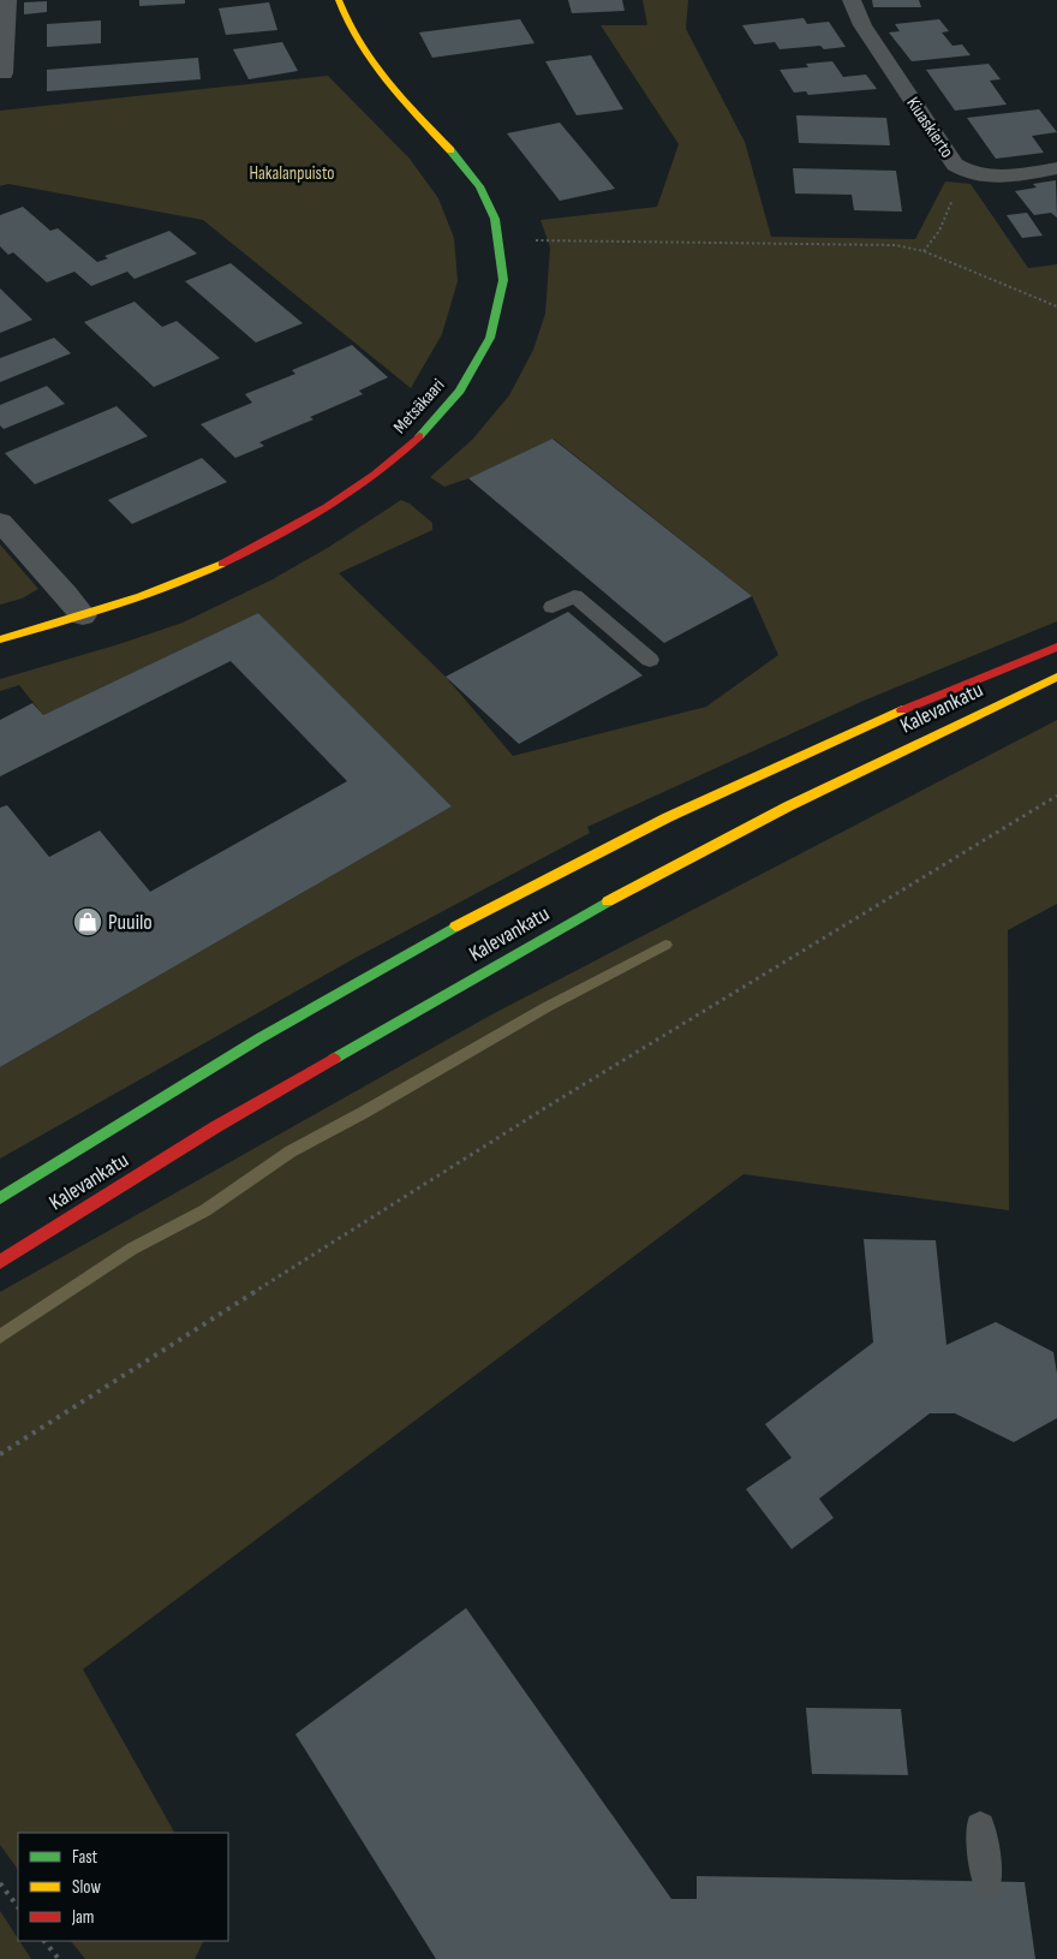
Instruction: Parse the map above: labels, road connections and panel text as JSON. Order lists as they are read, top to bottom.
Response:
{
  "streets": {
    "main road": ["Metsäkaari", "Kalevankatu"],
    "street": ["Kiuaskierto"]
  },
  "parks": ["Hakalanpuisto"],
  "places": {
    "shop": ["Puuilo"]
  },
  "legend": ["Fast", "Slow", "Jam"]
}
